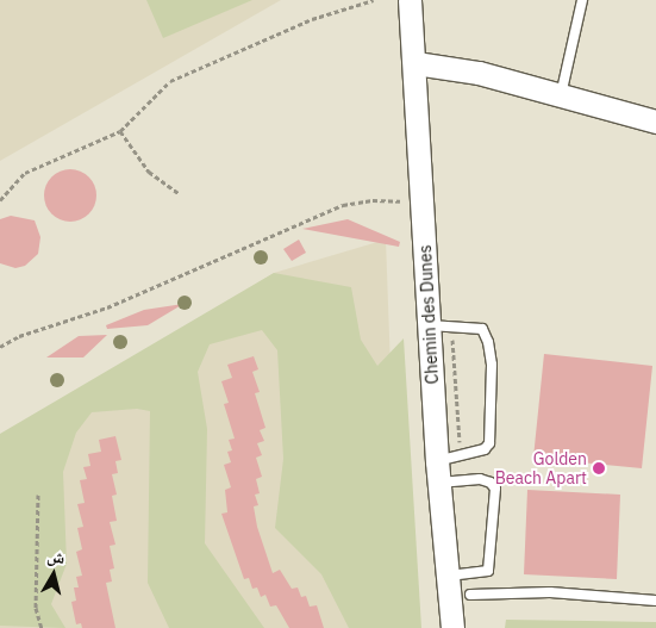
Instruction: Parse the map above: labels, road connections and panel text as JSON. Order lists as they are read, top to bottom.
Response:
{
  "streets": {
    "street": ["Chemin des Dunes"]
  },
  "places": ["Golden Beach Apart"],
  "north": "top"
}
